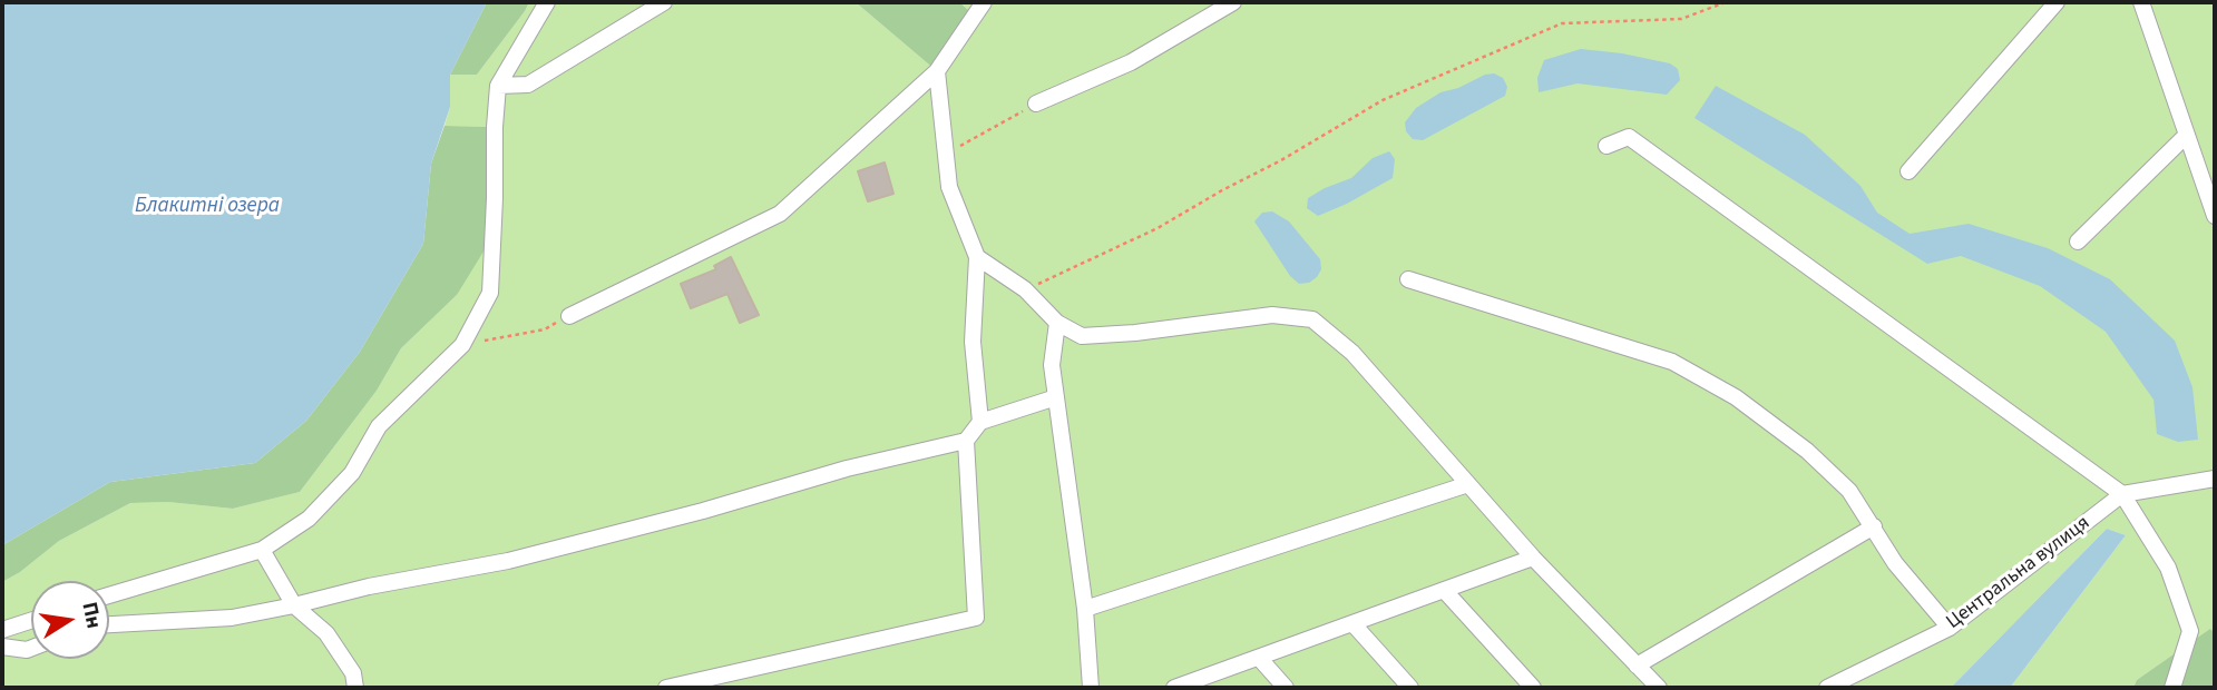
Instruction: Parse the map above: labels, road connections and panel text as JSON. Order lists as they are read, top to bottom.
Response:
{
  "streets": {
    "street": ["Центральна вулиця"]
  },
  "water": ["Блакитні озера"],
  "north": "right"
}
